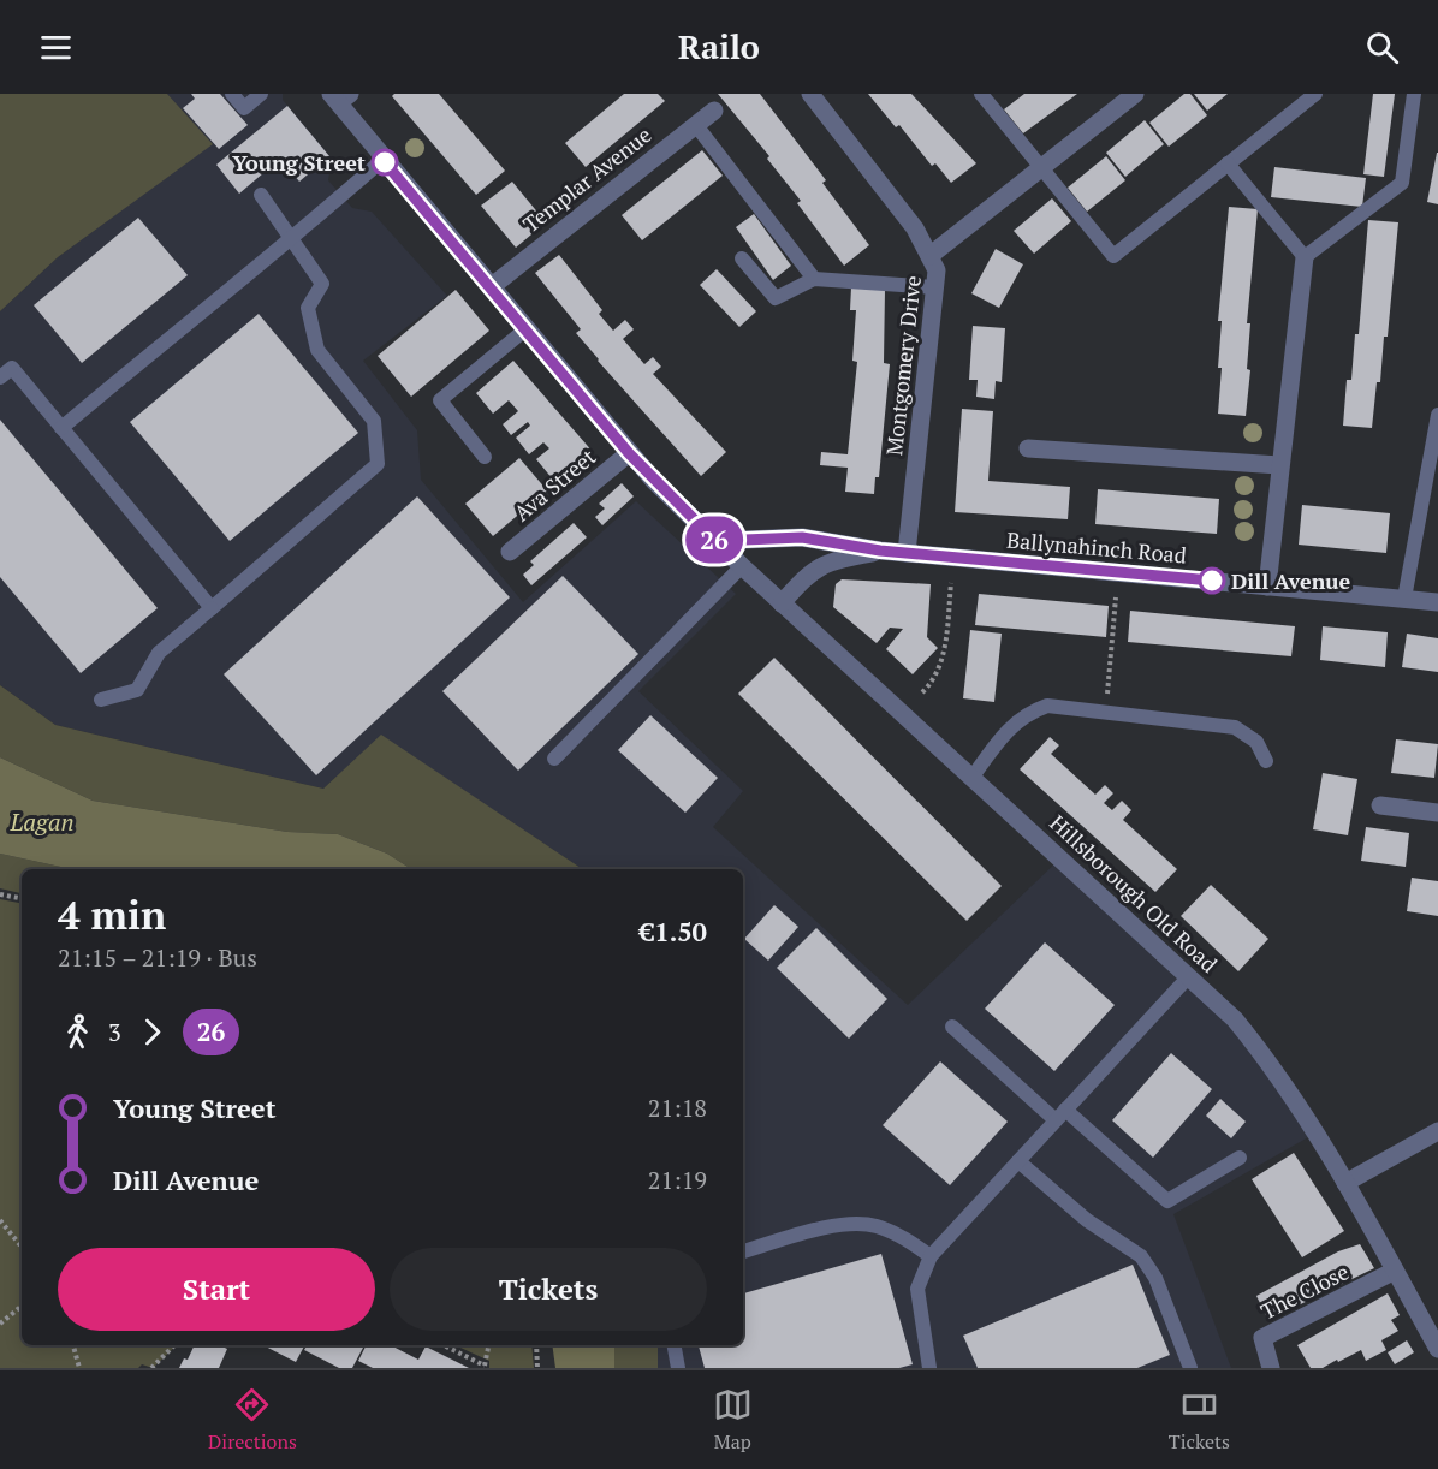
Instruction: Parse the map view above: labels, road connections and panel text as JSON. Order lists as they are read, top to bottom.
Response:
{
  "streets": {
    "street": [
      "Templar Avenue",
      "Montgomery Drive",
      "Ava Street",
      "Ballynahinch Road",
      "Hillsborough Old Road",
      "The Close"
    ]
  },
  "crossings": [
    ["Montgomery Drive", "Ballynahinch Road"],
    ["Ballynahinch Road", "Hillsborough Old Road"],
    ["Hillsborough Old Road", "The Close"]
  ],
  "water": ["Lagan"],
  "places": ["Young Street", "Dill Avenue"],
  "lines": ["bus line 26"],
  "page": {
    "header": "Railo",
    "on_map": "26",
    "heading": ["4 min", "21:15 – 21:19 · Bus", "€1.50"],
    "legs": ["3", "26"],
    "list": [
      {
        "name": "Young Street",
        "value": "21:18"
      },
      {
        "name": "Dill Avenue",
        "value": "21:19"
      }
    ],
    "buttons": ["Start", "Tickets"],
    "tabs": ["Directions", "Map", "Tickets"]
  }
}
